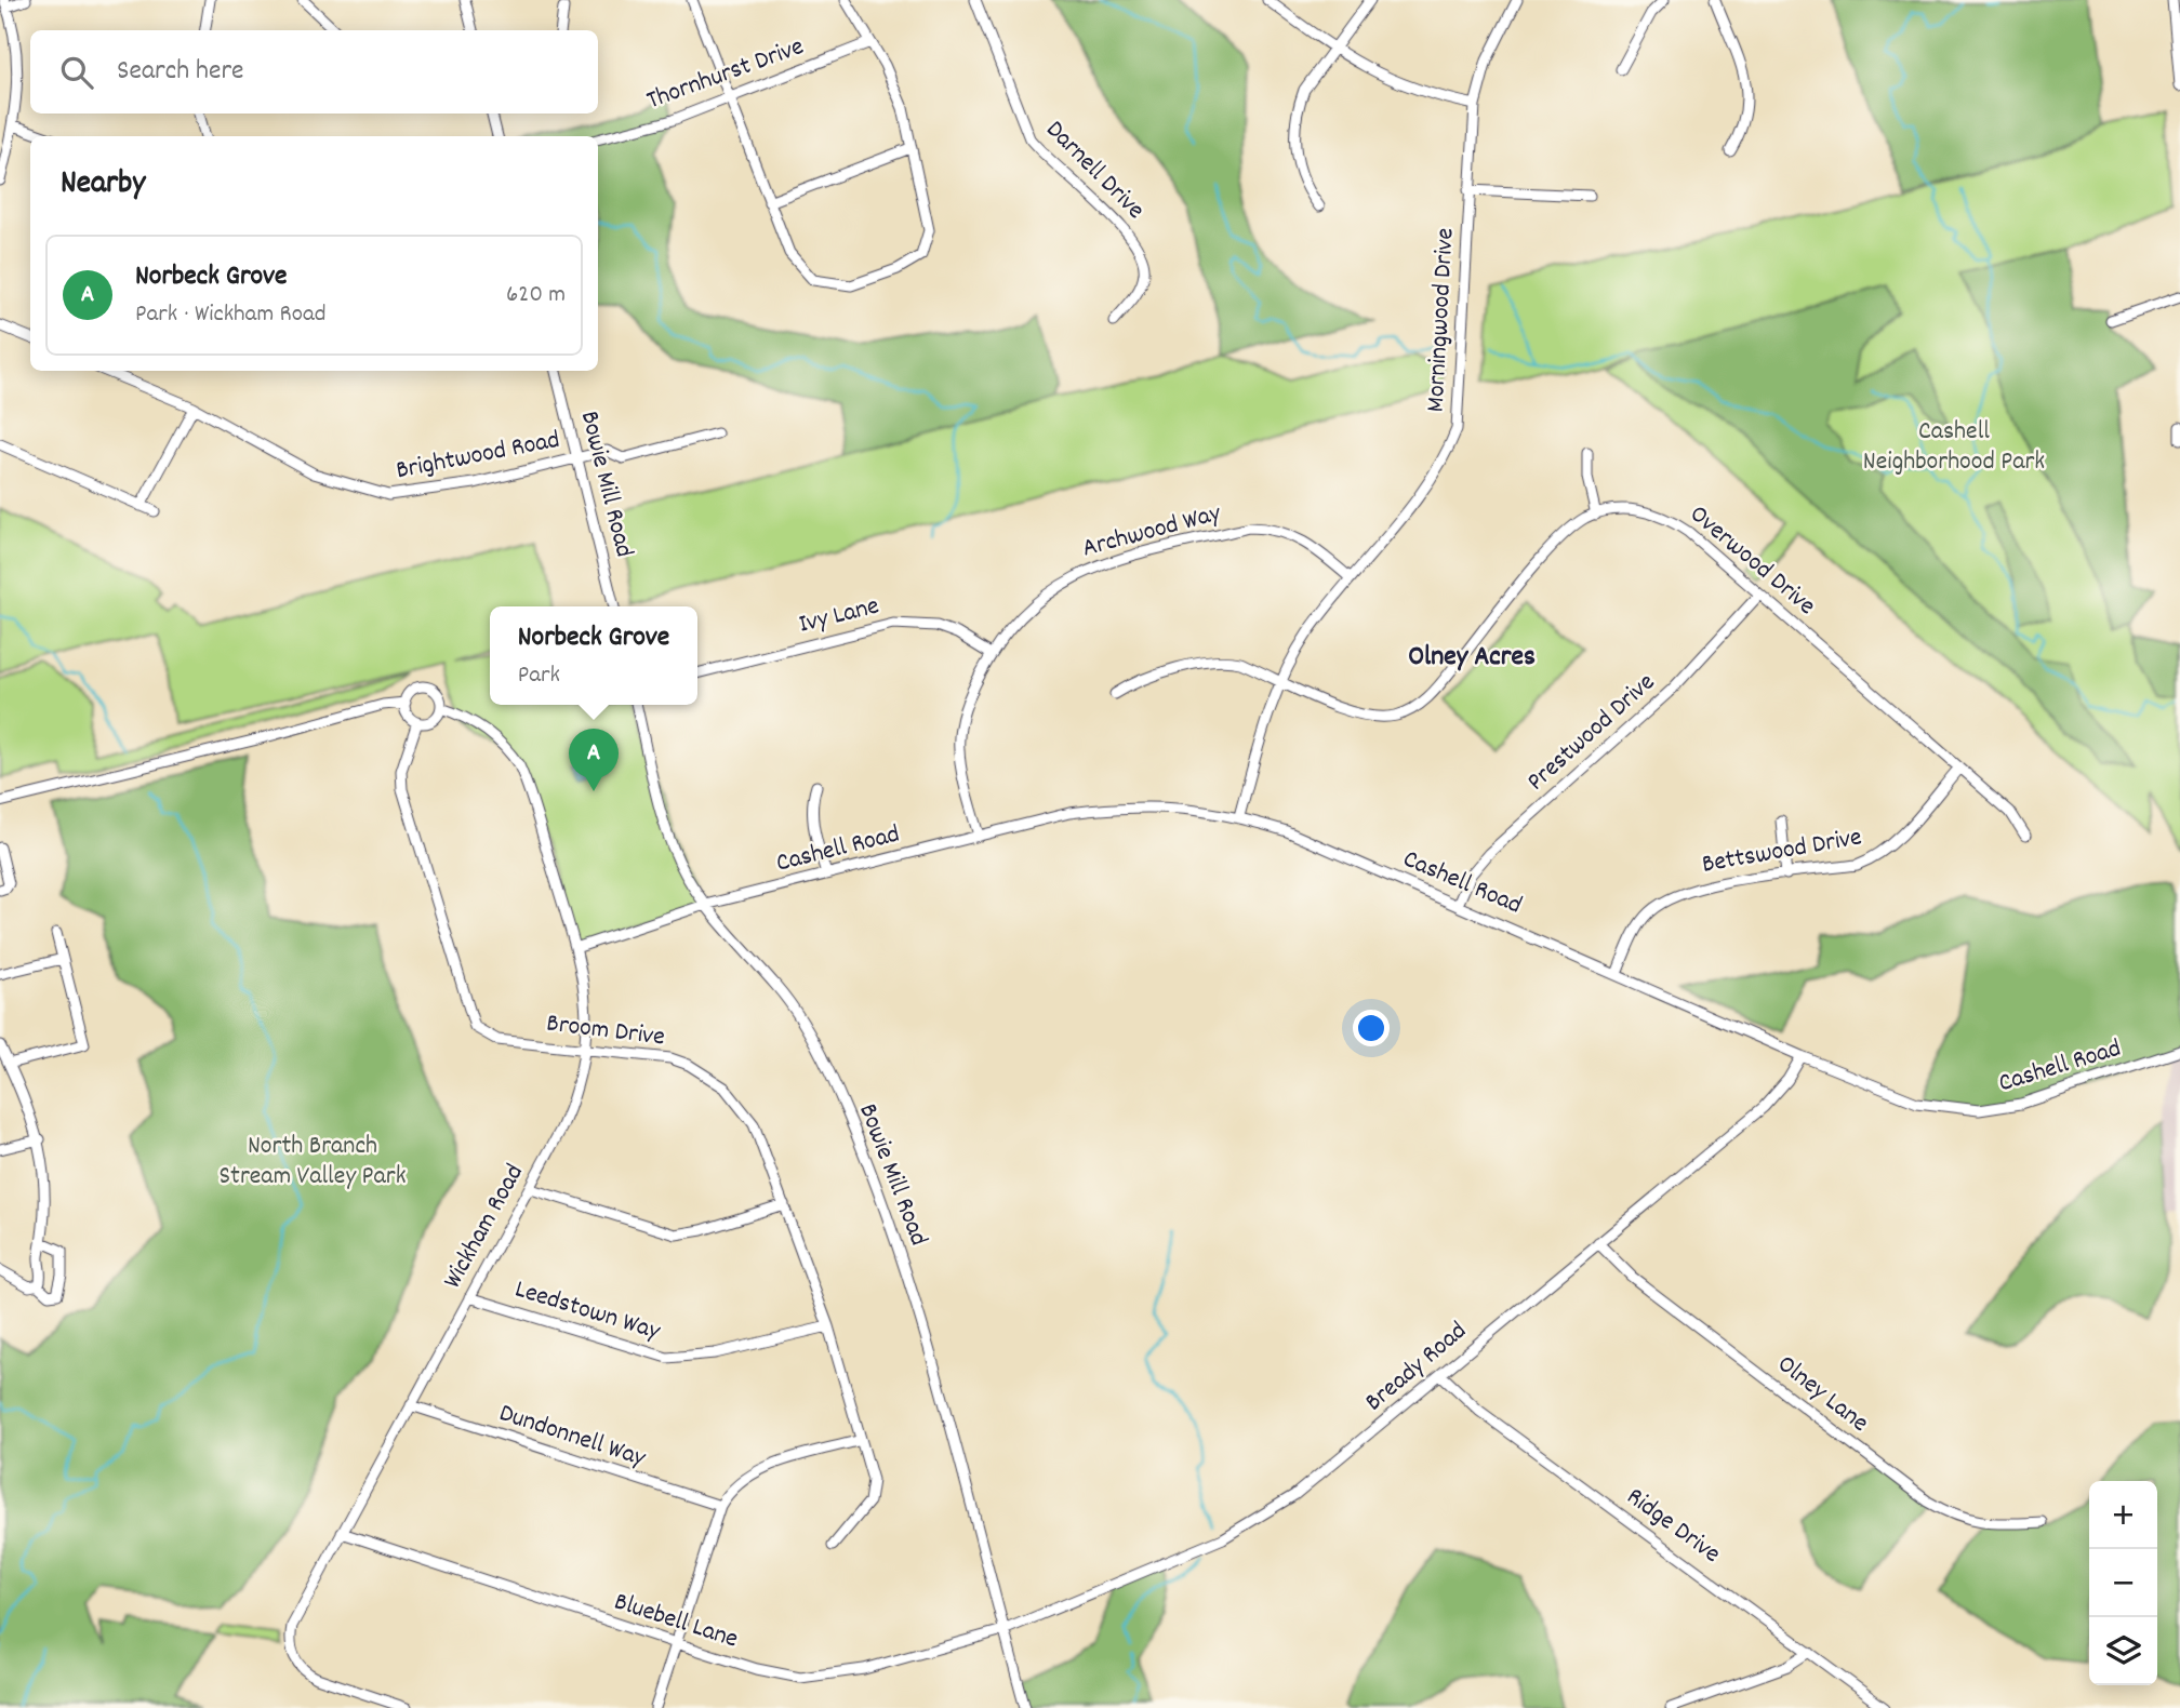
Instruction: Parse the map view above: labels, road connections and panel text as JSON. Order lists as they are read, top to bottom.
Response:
{
  "streets": {
    "street": [
      "Thornhurst Drive",
      "Darnell Drive",
      "Morningwood Drive",
      "Brightwood Road",
      "Bowie Mill Road",
      "Archwood Way",
      "Overwood Drive",
      "Ivy Lane",
      "Prestwood Drive",
      "Cashell Road",
      "Bettswood Drive",
      "Broom Drive",
      "Wickham Road",
      "Leedstown Way",
      "Bready Road",
      "Olney Lane",
      "Dundonnell Way",
      "Ridge Drive",
      "Bluebell Lane"
    ]
  },
  "crossings": [
    ["Morningwood Drive", "Archwood Way"],
    ["Morningwood Drive", "Overwood Drive"],
    ["Morningwood Drive", "Cashell Road"],
    ["Brightwood Road", "Bowie Mill Road"],
    ["Bowie Mill Road", "Cashell Road"],
    ["Bowie Mill Road", "Bready Road"],
    ["Bowie Mill Road", "Bluebell Lane"],
    ["Archwood Way", "Ivy Lane"],
    ["Archwood Way", "Cashell Road"],
    ["Overwood Drive", "Prestwood Drive"],
    ["Overwood Drive", "Bettswood Drive"],
    ["Prestwood Drive", "Cashell Road"],
    ["Cashell Road", "Bettswood Drive"],
    ["Cashell Road", "Wickham Road"],
    ["Cashell Road", "Bready Road"],
    ["Broom Drive", "Wickham Road"],
    ["Broom Drive", "Leedstown Way"],
    ["Wickham Road", "Leedstown Way"],
    ["Wickham Road", "Dundonnell Way"],
    ["Wickham Road", "Bluebell Lane"],
    ["Bready Road", "Olney Lane"],
    ["Bready Road", "Ridge Drive"],
    ["Bready Road", "Bluebell Lane"]
  ],
  "districts": ["Olney Acres"],
  "parks": ["Cashell Neighborhood Park", "North Branch Stream Valley Park"],
  "page": {
    "search": "Search here",
    "heading": "Nearby",
    "list": [
      {
        "mark": "A",
        "name": "Norbeck Grove",
        "note": "Park · Wickham Road",
        "value": "620 m"
      }
    ],
    "popup": ["Norbeck Grove", "Park"],
    "pins": "A",
    "map_buttons": ["+", "−"]
  }
}
